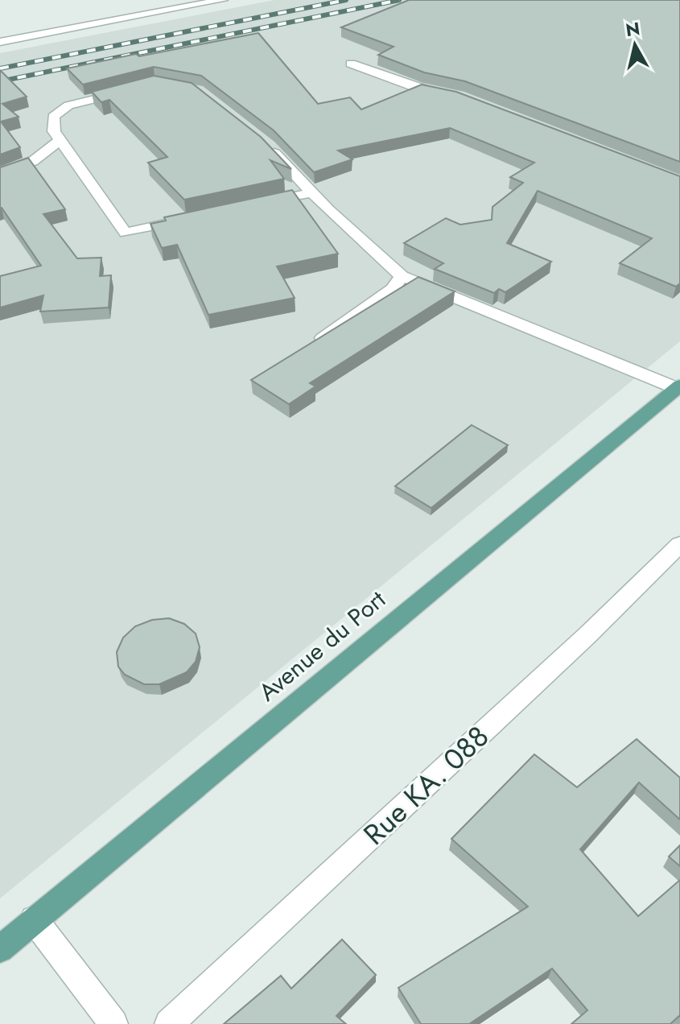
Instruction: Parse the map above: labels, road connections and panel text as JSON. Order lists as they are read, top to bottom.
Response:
{
  "streets": {
    "main road": ["Avenue du Port"],
    "street": ["Rue KA. 088"]
  },
  "north": "top"
}
